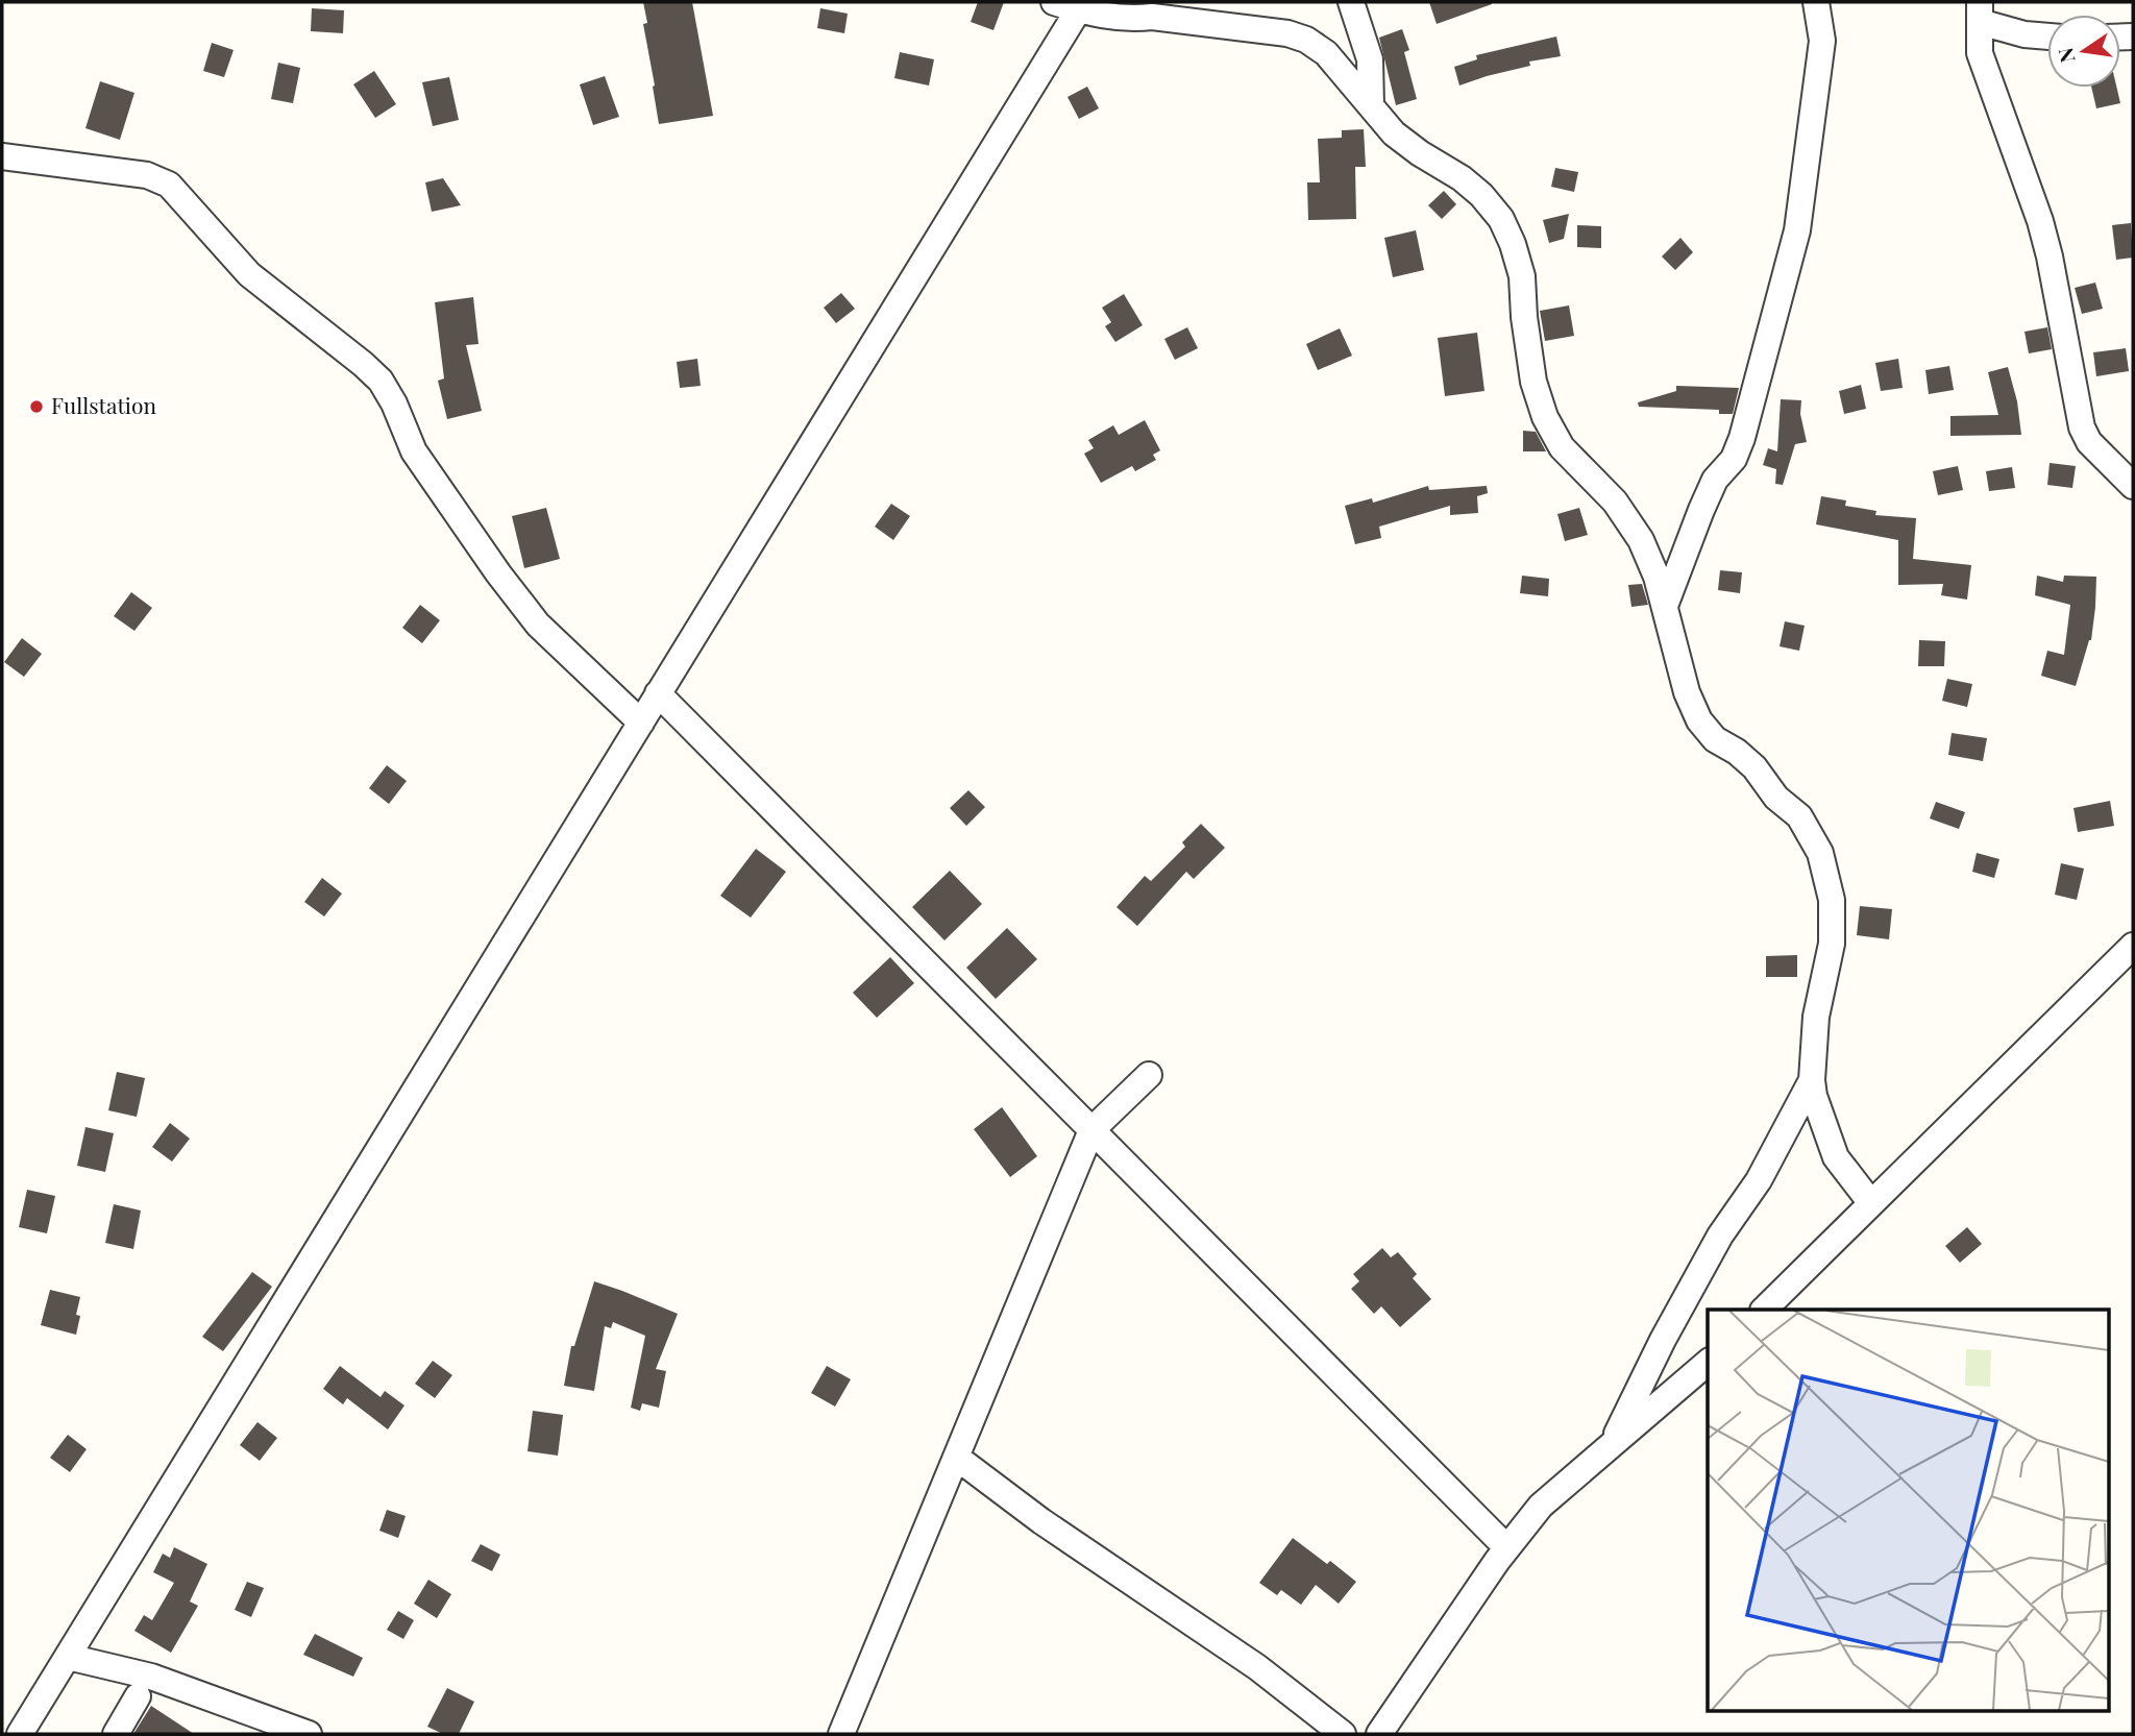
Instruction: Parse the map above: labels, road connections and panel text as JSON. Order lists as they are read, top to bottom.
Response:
{
  "places": ["Fullstation"],
  "north": "left"
}
